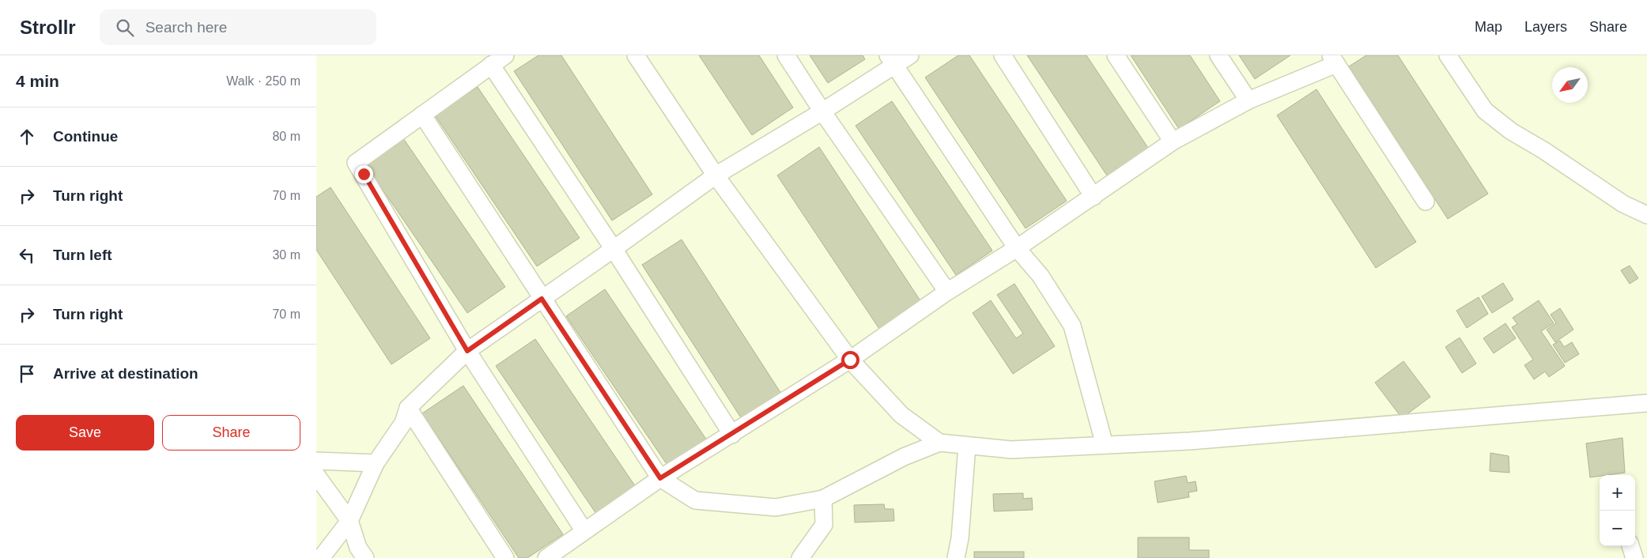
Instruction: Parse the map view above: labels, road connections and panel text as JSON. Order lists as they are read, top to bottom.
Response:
{
  "north": "bottom left",
  "page": {
    "header": "Strollr",
    "search": "Search here",
    "nav": ["Map", "Layers", "Share"],
    "heading": ["4 min", "Walk · 250 m"],
    "list": [
      ["Continue", "80 m"],
      ["Turn right", "70 m"],
      ["Turn left", "30 m"],
      ["Turn right", "70 m"],
      "Arrive at destination"
    ],
    "buttons": ["Save", "Share"],
    "map_buttons": ["+", "−"]
  }
}
